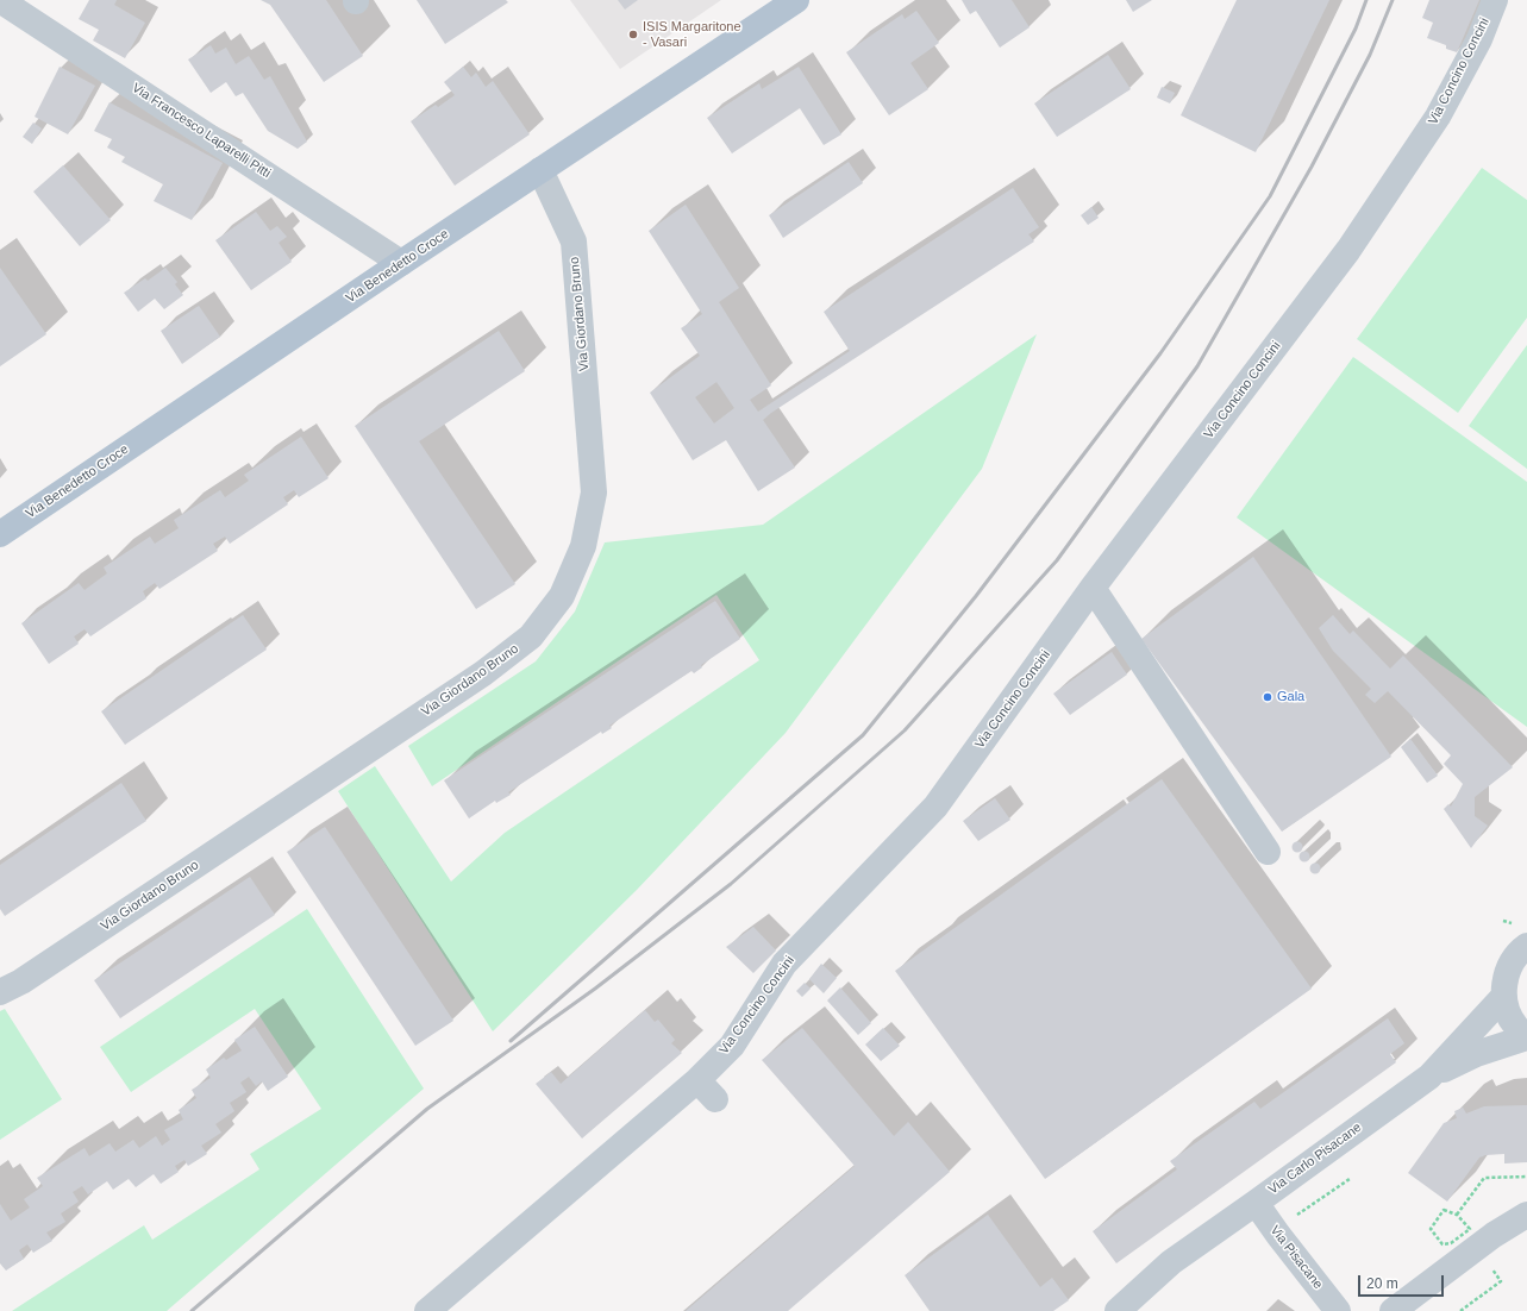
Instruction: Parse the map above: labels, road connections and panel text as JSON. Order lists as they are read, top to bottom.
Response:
{
  "streets": {
    "main road": ["Via Benedetto Croce"],
    "street": [
      "Via Concino Concini",
      "Via Francesco Laparelli Pitti",
      "Via Giordano Bruno",
      "Via Carlo Pisacane",
      "Via Pisacane"
    ]
  },
  "crossings": [
    ["Via Francesco Laparelli Pitti", "Via Benedetto Croce"],
    ["Via Benedetto Croce", "Via Giordano Bruno"],
    ["Via Carlo Pisacane", "Via Pisacane"]
  ],
  "places": ["ISIS Margaritone - Vasari", "Gala"],
  "scale_bar": "20 m"
}
